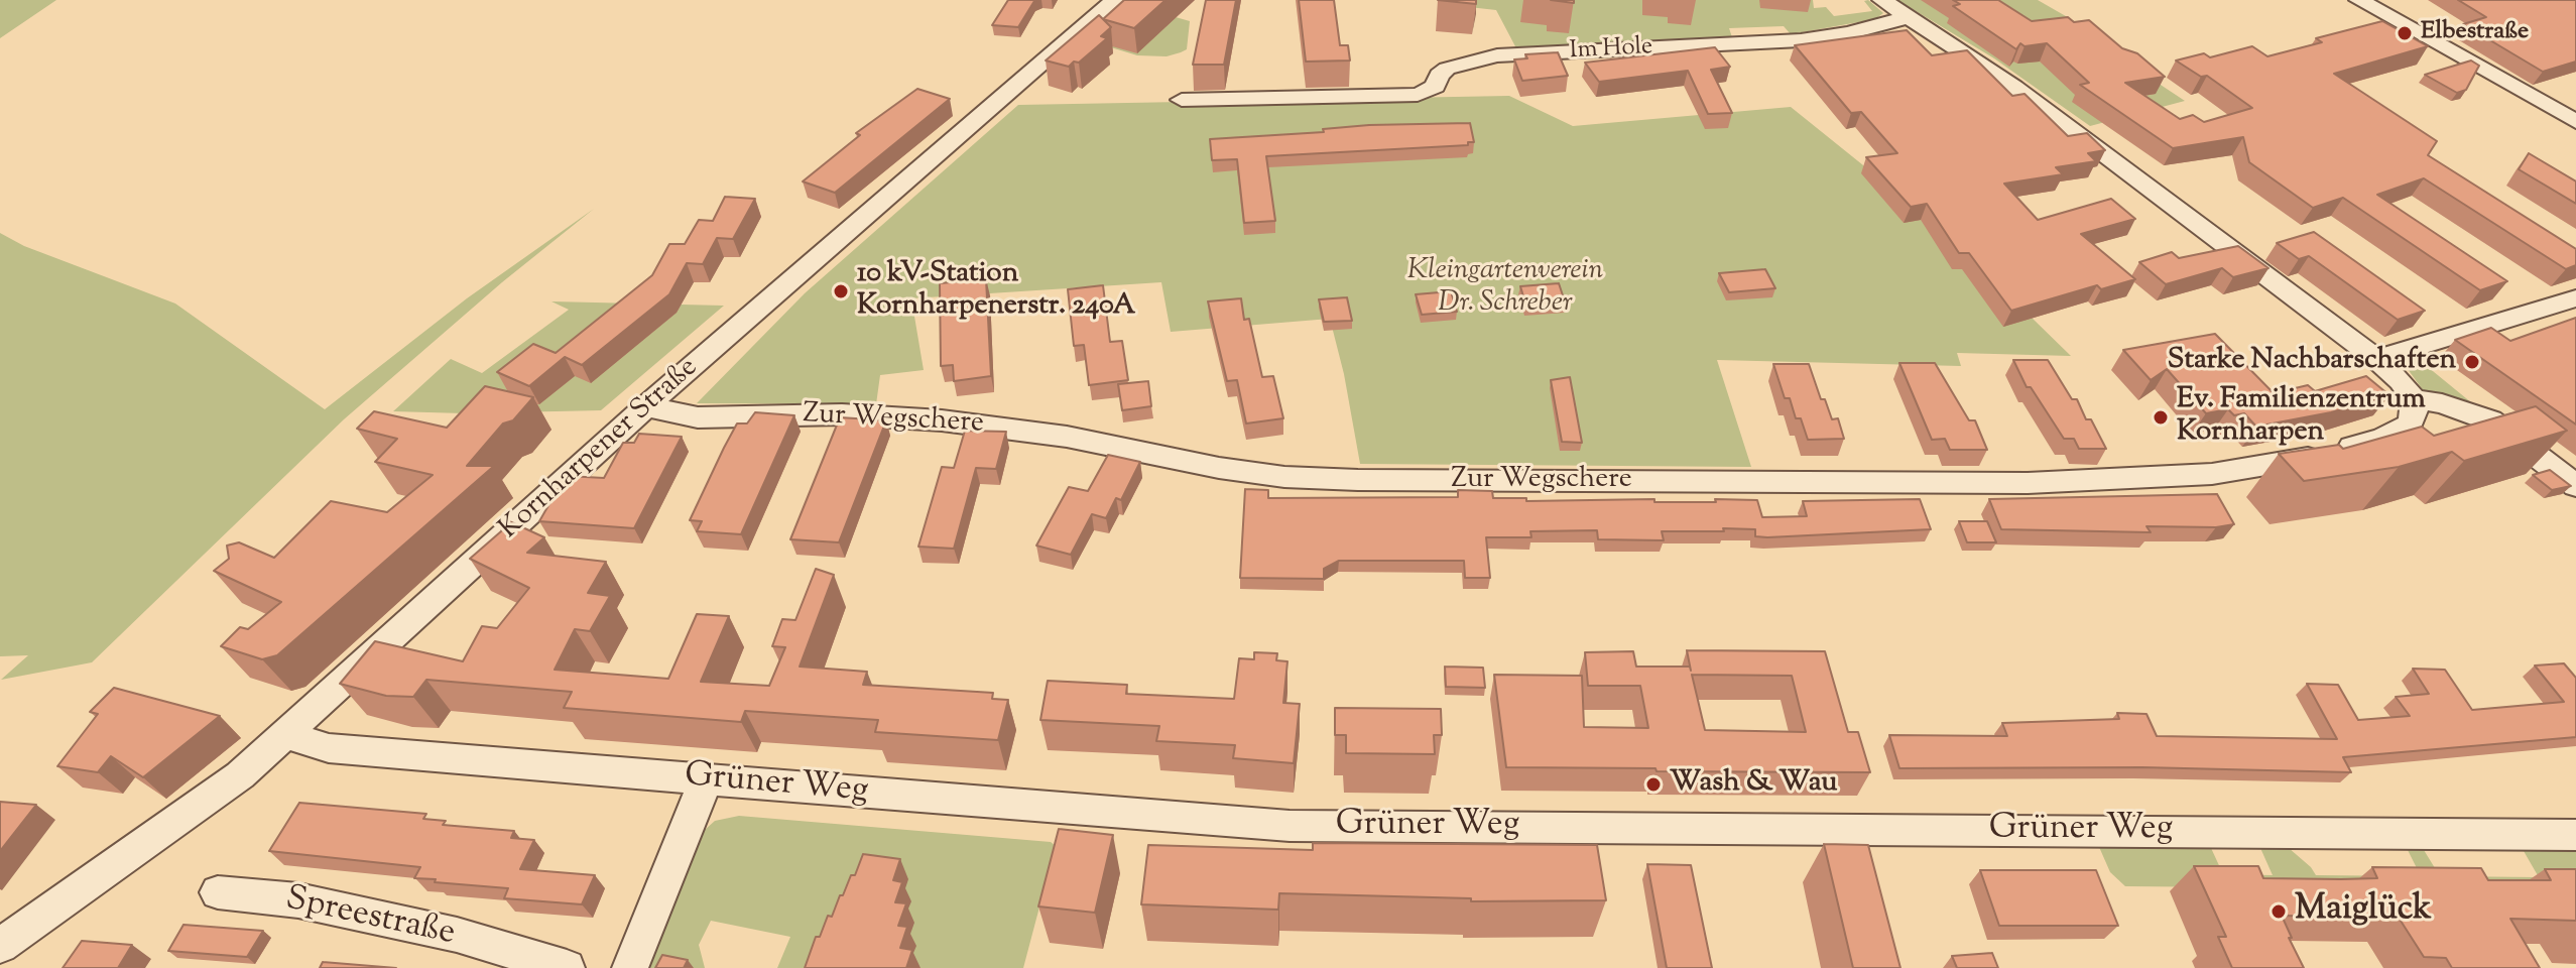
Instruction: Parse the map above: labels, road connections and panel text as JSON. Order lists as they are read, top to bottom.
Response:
{
  "streets": {
    "street": [
      "Im Hole",
      "Zur Wegschere",
      "Kornharpener Straße",
      "Grüner Weg",
      "Spreestraße"
    ]
  },
  "crossings": [
    ["Zur Wegschere", "Kornharpener Straße"],
    ["Kornharpener Straße", "Grüner Weg"]
  ],
  "parks": ["Kleingartenverein Dr. Schreber"],
  "places": [
    "Elbestraße",
    "10 kV-Station Kornharpenerstr. 240A",
    "Starke Nachbarschaften",
    "Ev. Familienzentrum Kornharpen",
    "Wash & Wau",
    "Maiglück"
  ]
}
